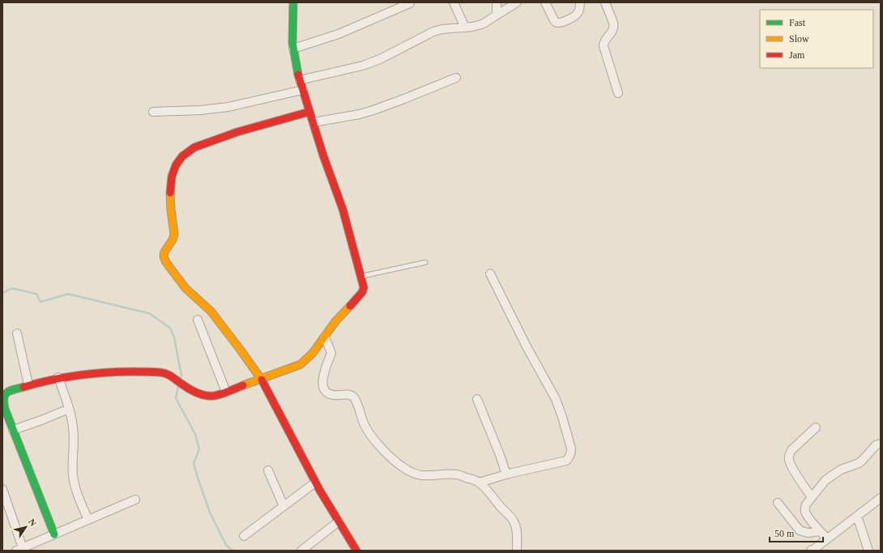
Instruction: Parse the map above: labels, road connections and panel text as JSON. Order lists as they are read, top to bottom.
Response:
{
  "legend": ["Fast", "Slow", "Jam"],
  "scale_bar": "50 m",
  "north": "top right"
}
